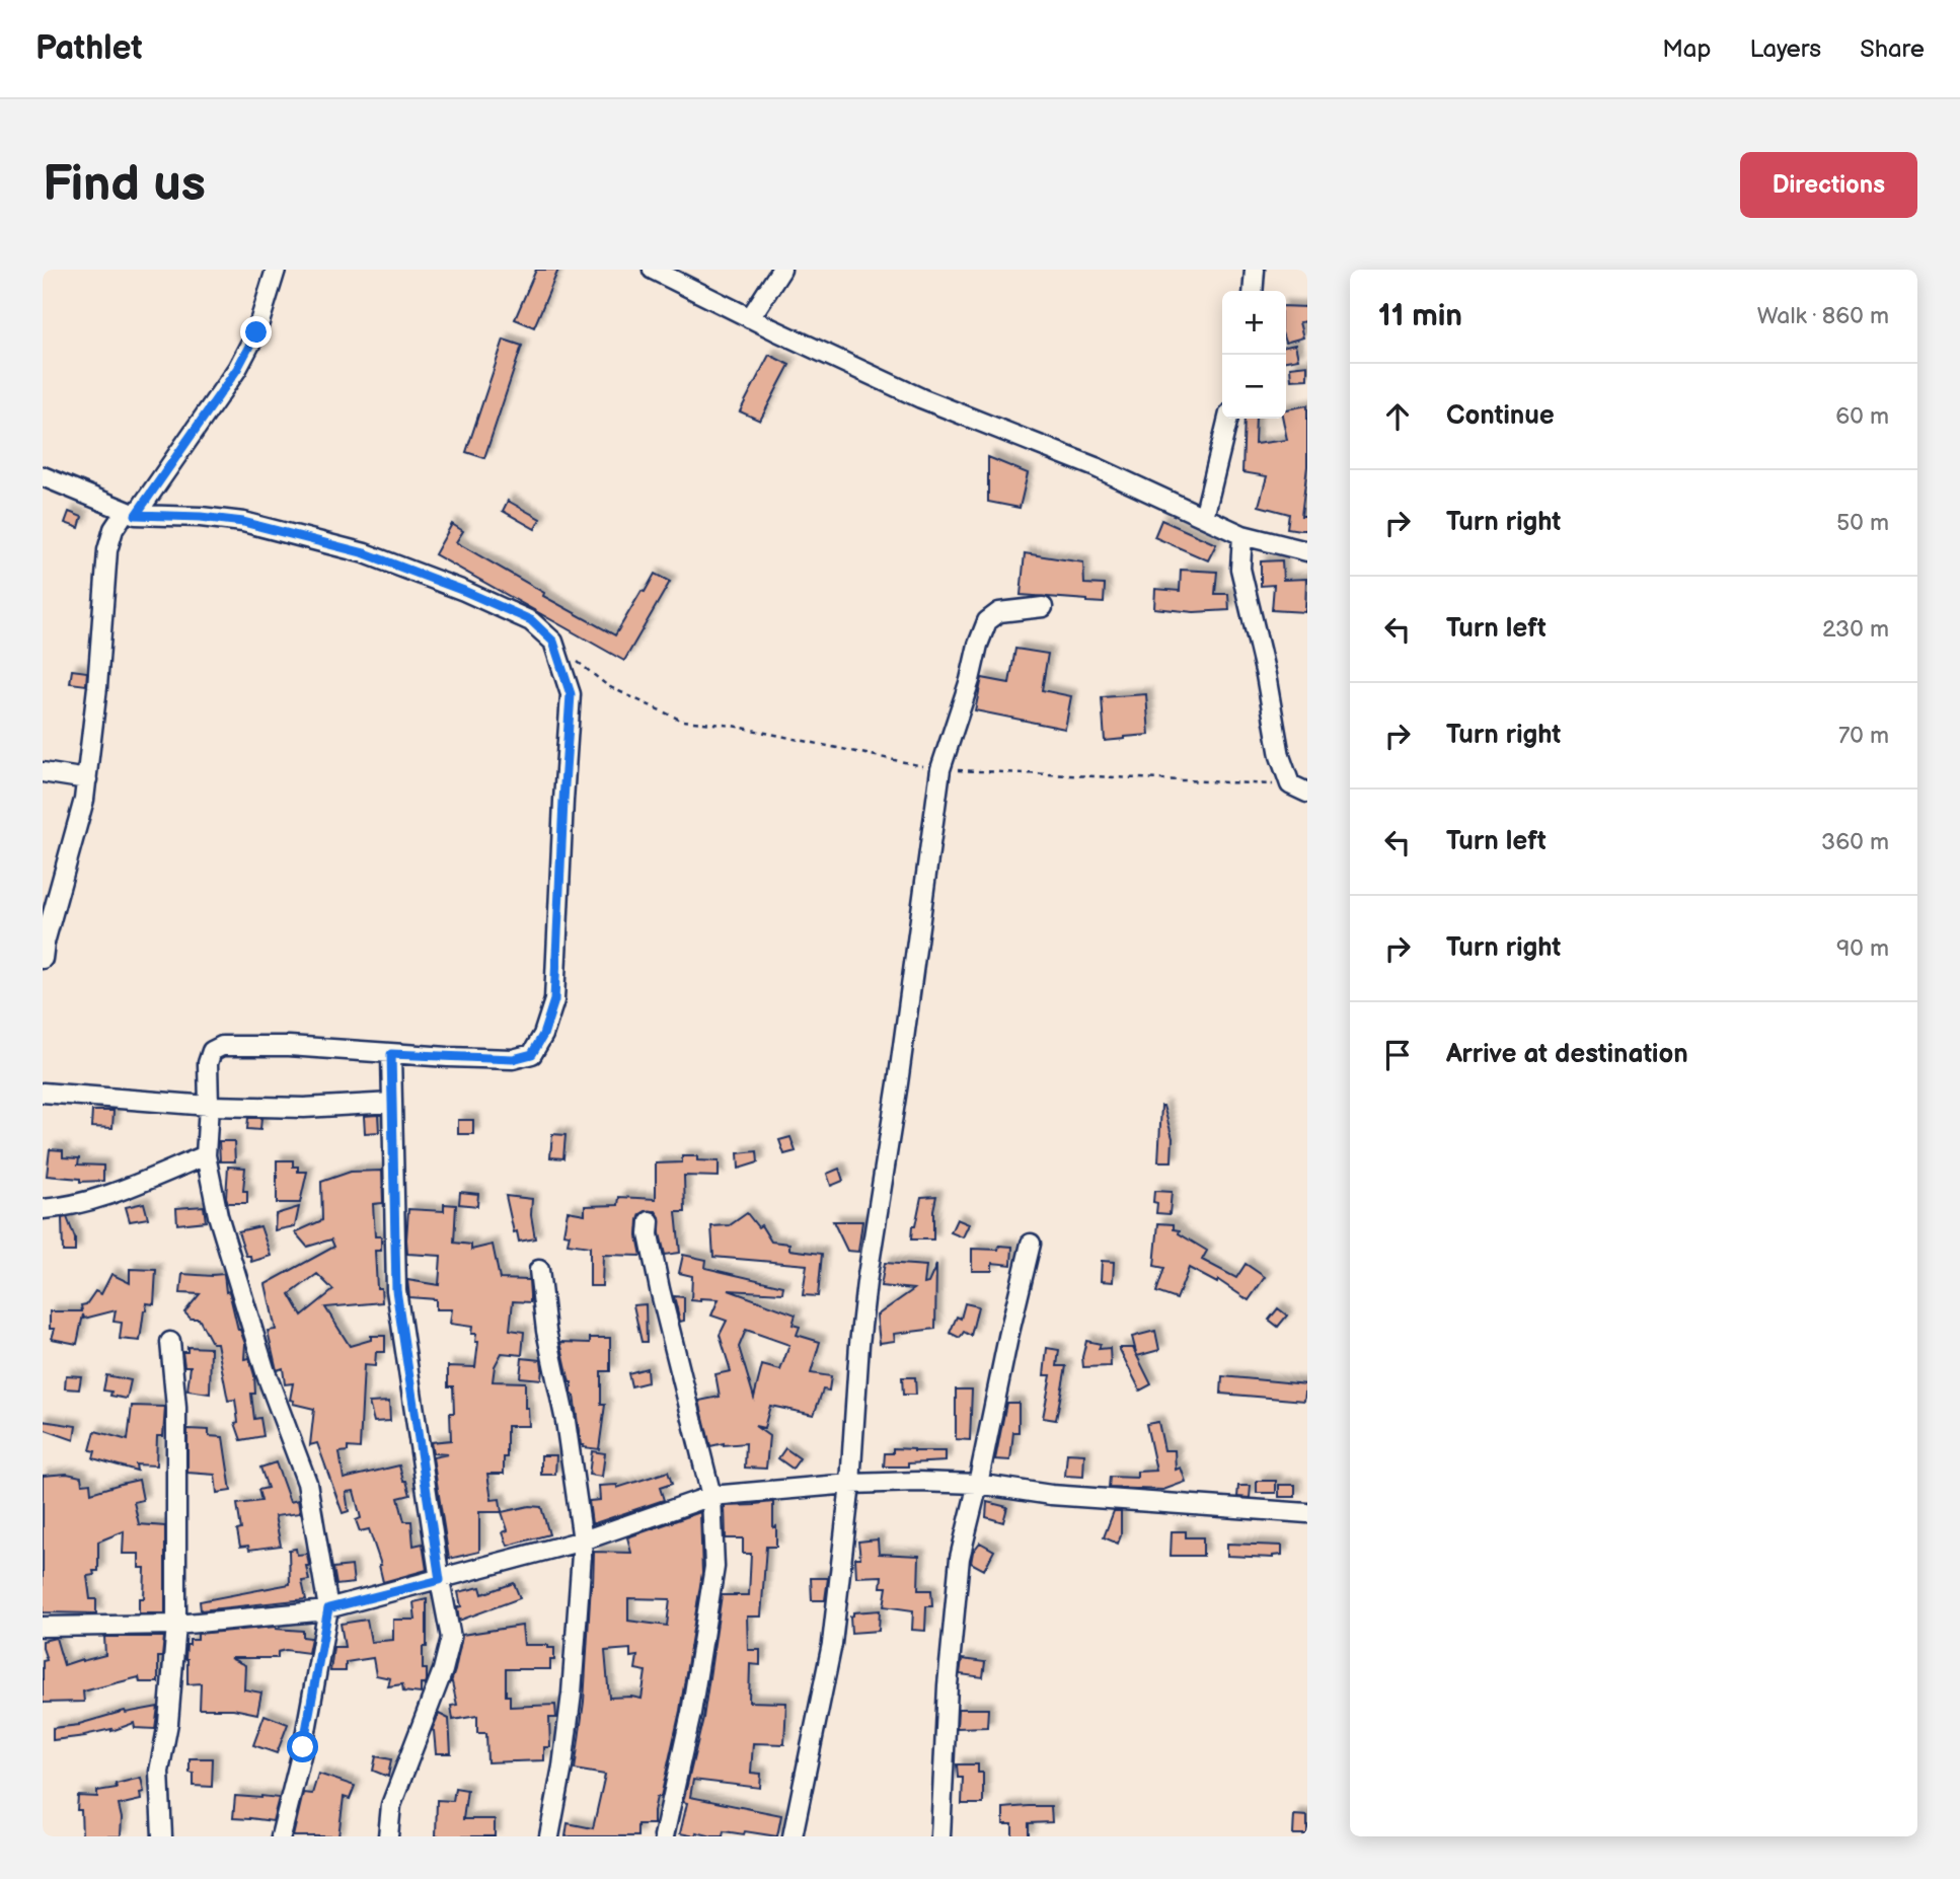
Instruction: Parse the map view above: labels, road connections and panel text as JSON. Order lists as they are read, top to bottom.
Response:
{
  "page": {
    "header": "Pathlet",
    "nav": ["Map", "Layers", "Share"],
    "buttons": "Directions",
    "title": "Find us",
    "heading": ["11 min", "Walk · 860 m"],
    "map_buttons": ["+", "−"],
    "list": [
      ["Continue", "60 m"],
      ["Turn right", "50 m"],
      ["Turn left", "230 m"],
      ["Turn right", "70 m"],
      ["Turn left", "360 m"],
      ["Turn right", "90 m"],
      "Arrive at destination"
    ]
  }
}
